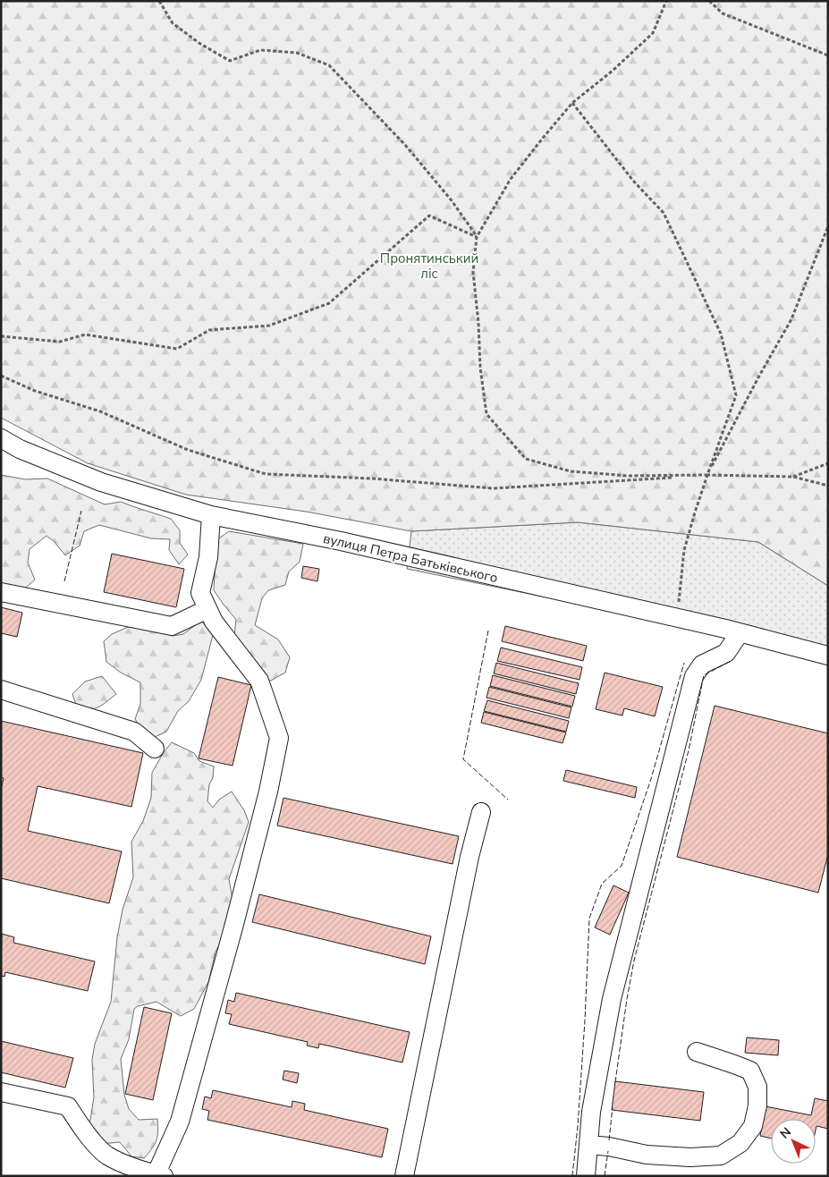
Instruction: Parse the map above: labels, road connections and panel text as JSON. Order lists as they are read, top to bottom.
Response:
{
  "streets": {
    "street": ["вулиця Петра Батьківського"]
  },
  "parks": ["Пронятинський ліс"],
  "north": "top left"
}
